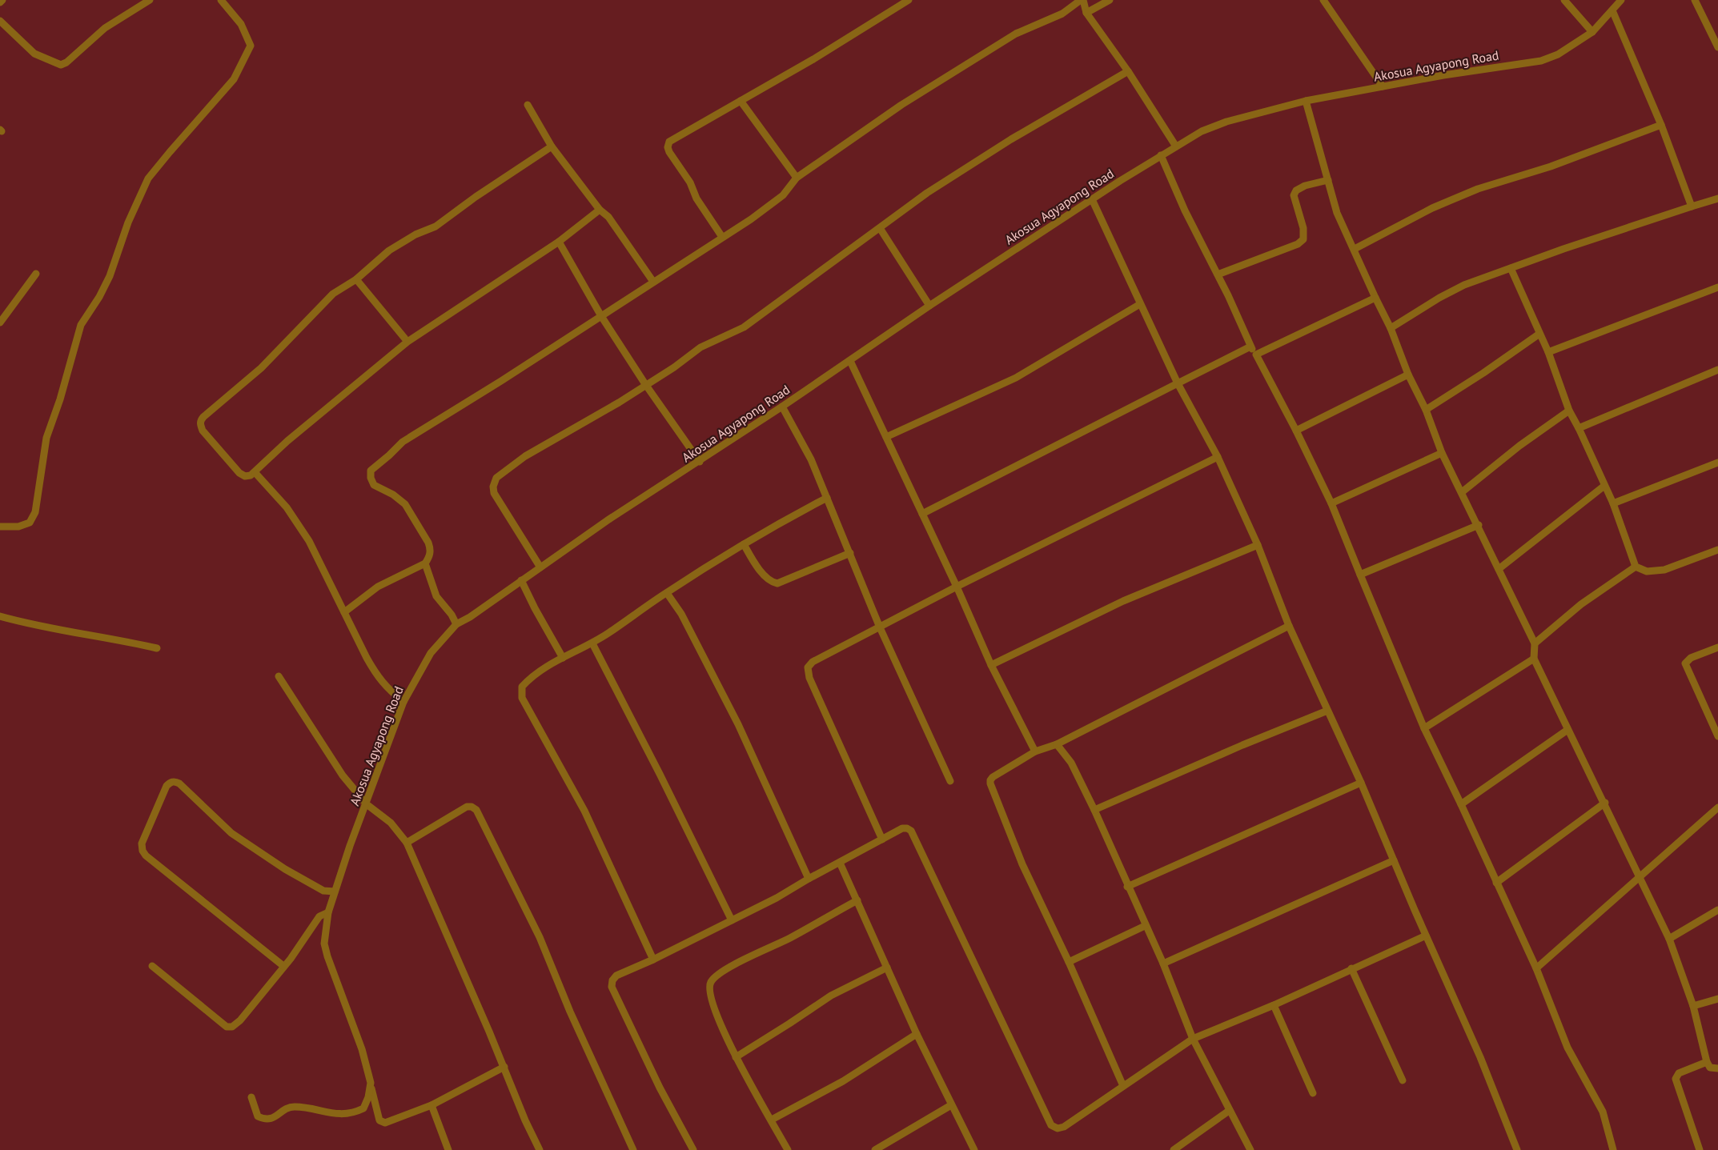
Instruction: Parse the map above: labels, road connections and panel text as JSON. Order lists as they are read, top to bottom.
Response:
{
  "streets": {
    "street": ["Akosua Agyapong Road"]
  }
}
